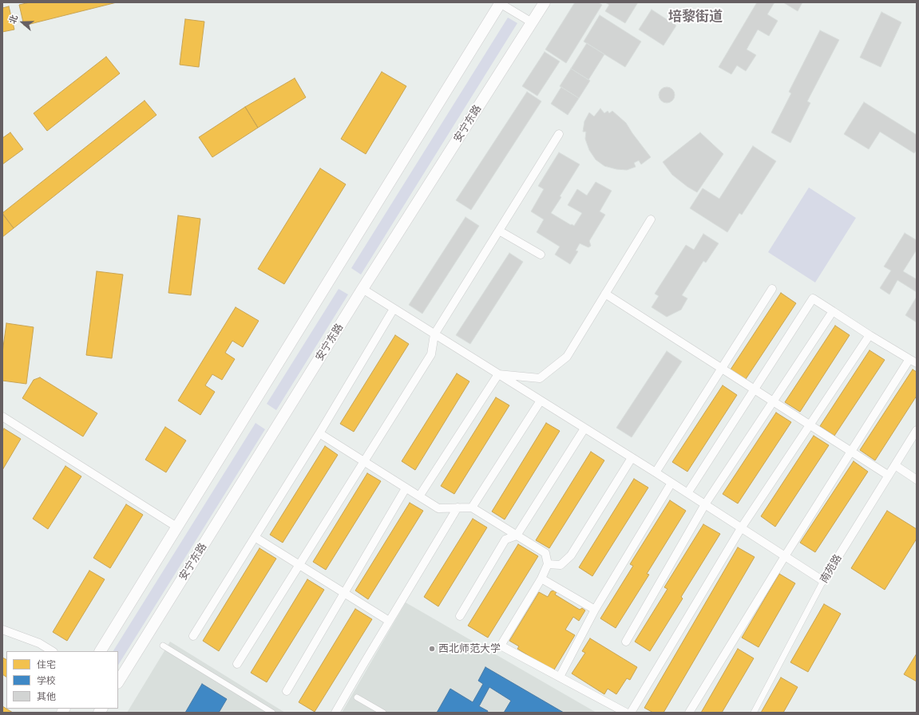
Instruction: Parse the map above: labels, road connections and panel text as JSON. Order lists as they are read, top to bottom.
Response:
{
  "streets": {
    "main road": ["安宁东路"],
    "street": ["南苑路"]
  },
  "districts": ["培黎街道"],
  "places": ["西北师范大学"],
  "legend": ["住宅", "学校", "其他"],
  "north": "left"
}
